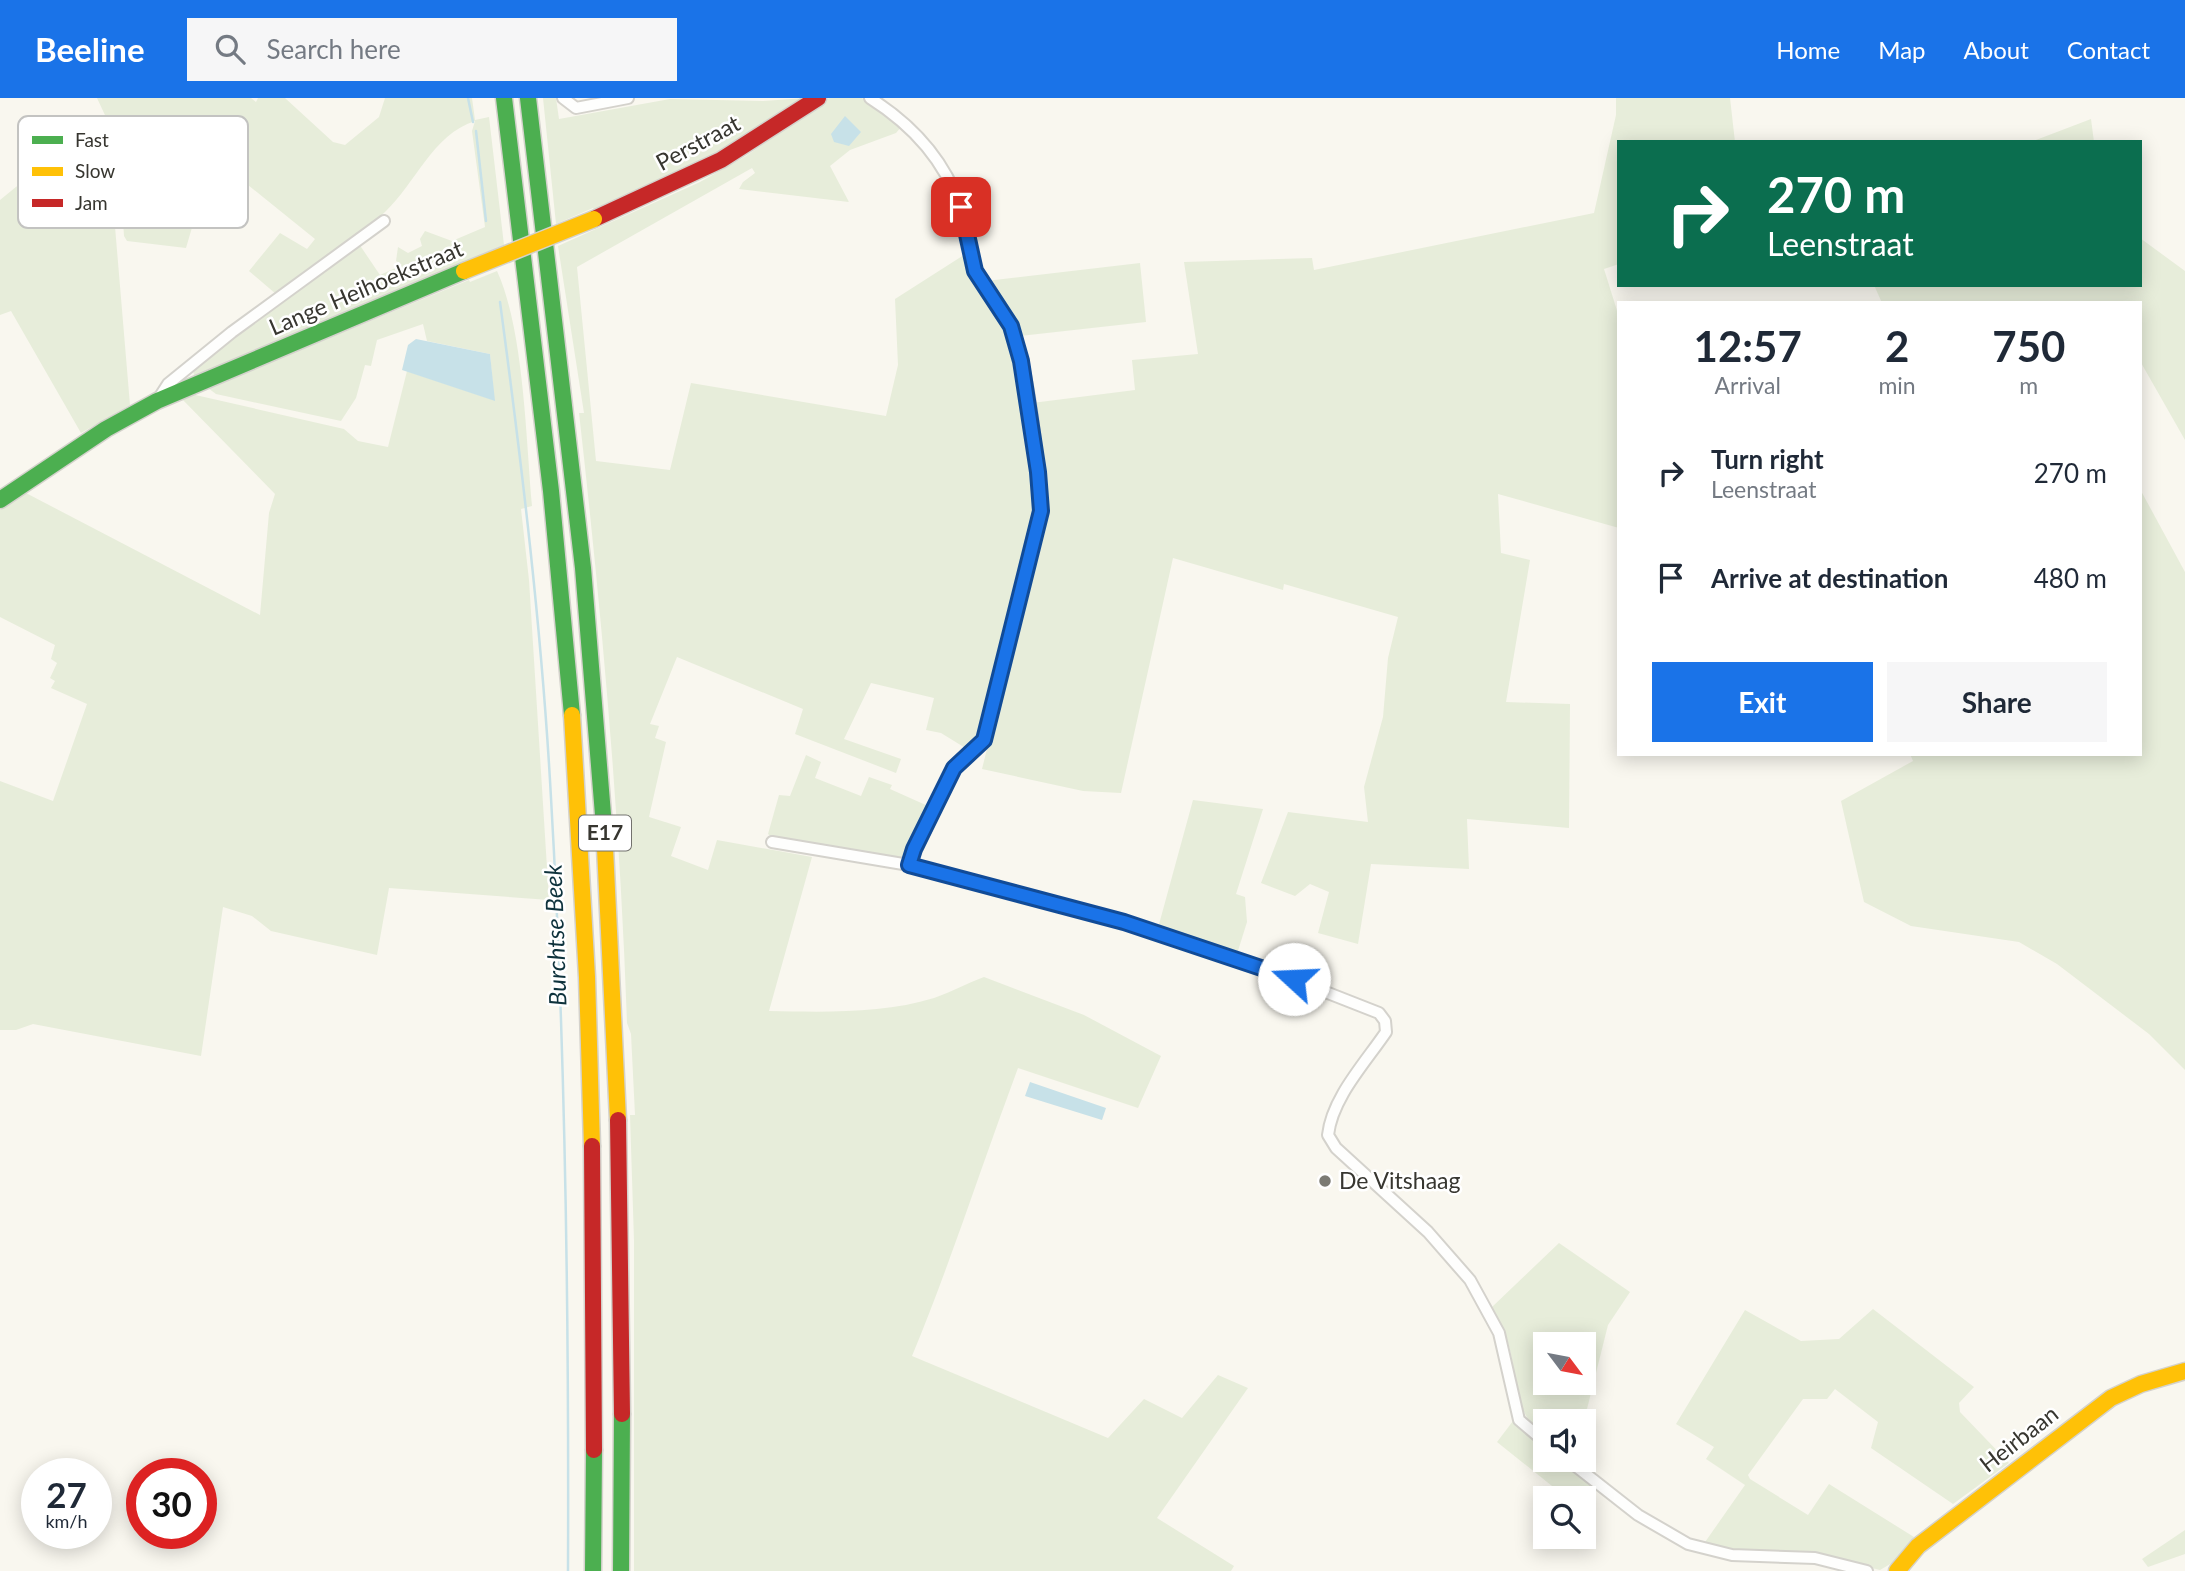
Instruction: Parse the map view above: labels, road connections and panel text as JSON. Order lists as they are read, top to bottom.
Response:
{
  "streets": {
    "main road": [
      "Perstraat",
      "Lange Heihoekstraat",
      "E17",
      "Heirbaan"
    ]
  },
  "crossings": [
    ["Perstraat", "Lange Heihoekstraat"]
  ],
  "water": ["Burchtse Beek"],
  "places": ["De Vitshaag"],
  "legend": ["Fast", "Slow", "Jam"],
  "north": "bottom right",
  "page": {
    "header": "Beeline",
    "search": "Search here",
    "nav": [
      "Home",
      "Map",
      "About",
      "Contact"
    ],
    "turn": ["270 m", "Leenstraat"],
    "eta": [
      "12:57",
      "Arrival",
      "2",
      "min",
      "750",
      "m"
    ],
    "list": [
      {
        "name": "Turn right",
        "note": "Leenstraat",
        "value": "270 m"
      },
      {
        "name": "Arrive at destination",
        "value": "480 m"
      }
    ],
    "buttons": ["Exit", "Share"],
    "speed": "27 km/h",
    "limit": "30"
  }
}
